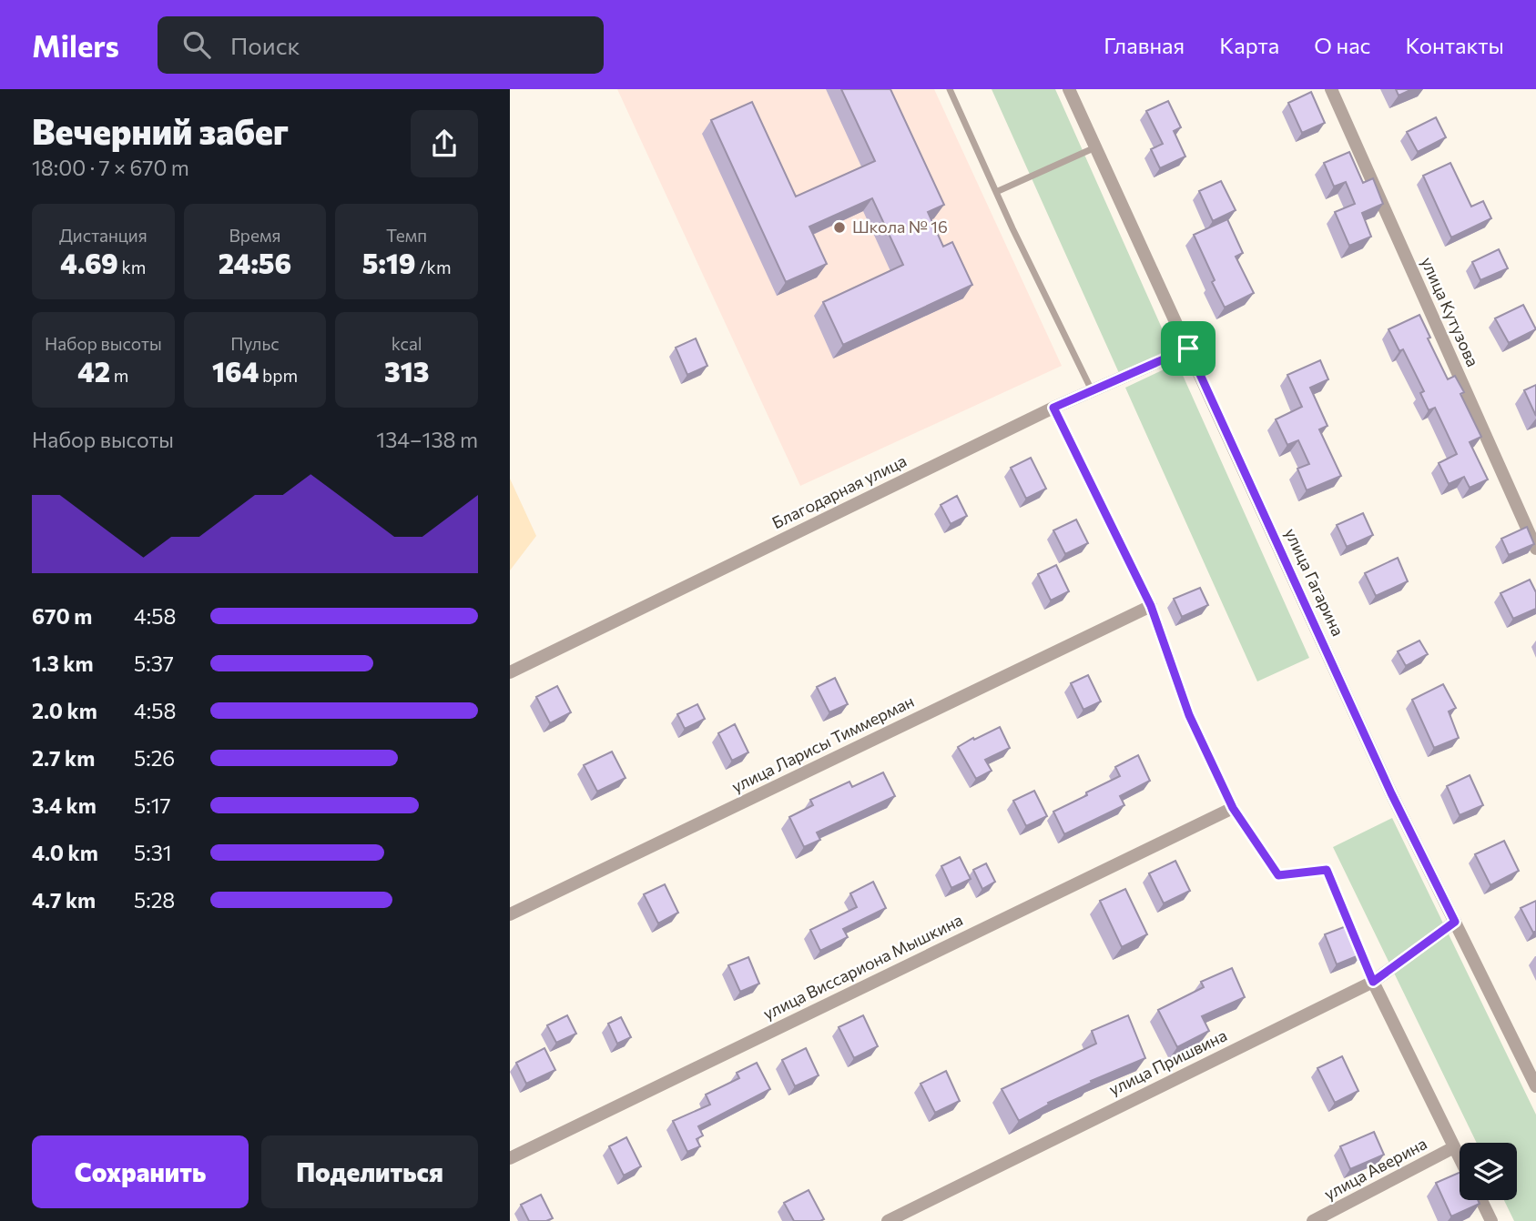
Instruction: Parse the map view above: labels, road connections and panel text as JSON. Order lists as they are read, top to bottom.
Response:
{
  "streets": {
    "street": [
      "улица Кутузова",
      "Благодарная улица",
      "улица Гагарина",
      "улица Ларисы Тиммерман",
      "улица Виссариона Мышкина",
      "улица Пришвина",
      "улица Аверина"
    ]
  },
  "crossings": [
    ["Благодарная улица", "улица Гагарина"],
    ["улица Гагарина", "улица Пришвина"]
  ],
  "places": ["Школа № 16"],
  "page": {
    "header": "Milers",
    "search": "Поиск",
    "nav": [
      "Главная",
      "Карта",
      "О нас",
      "Контакты"
    ],
    "heading": ["Вечерний забег", "18:00 · 7 × 670 m"],
    "stats": [
      ["Дистанция", "4.69 km"],
      ["Время", "24:56"],
      ["Темп", "5:19 /km"],
      ["Набор высоты", "42 m"],
      ["Пульс", "164 bpm"],
      ["kcal", "313"]
    ],
    "chart": ["Набор высоты", "134–138 m"],
    "list": [
      {
        "name": "670 m",
        "note": "4:58"
      },
      {
        "name": "1.3 km",
        "note": "5:37"
      },
      {
        "name": "2.0 km",
        "note": "4:58"
      },
      {
        "name": "2.7 km",
        "note": "5:26"
      },
      {
        "name": "3.4 km",
        "note": "5:17"
      },
      {
        "name": "4.0 km",
        "note": "5:31"
      },
      {
        "name": "4.7 km",
        "note": "5:28"
      }
    ],
    "buttons": ["Сохранить", "Поделиться"]
  }
}
